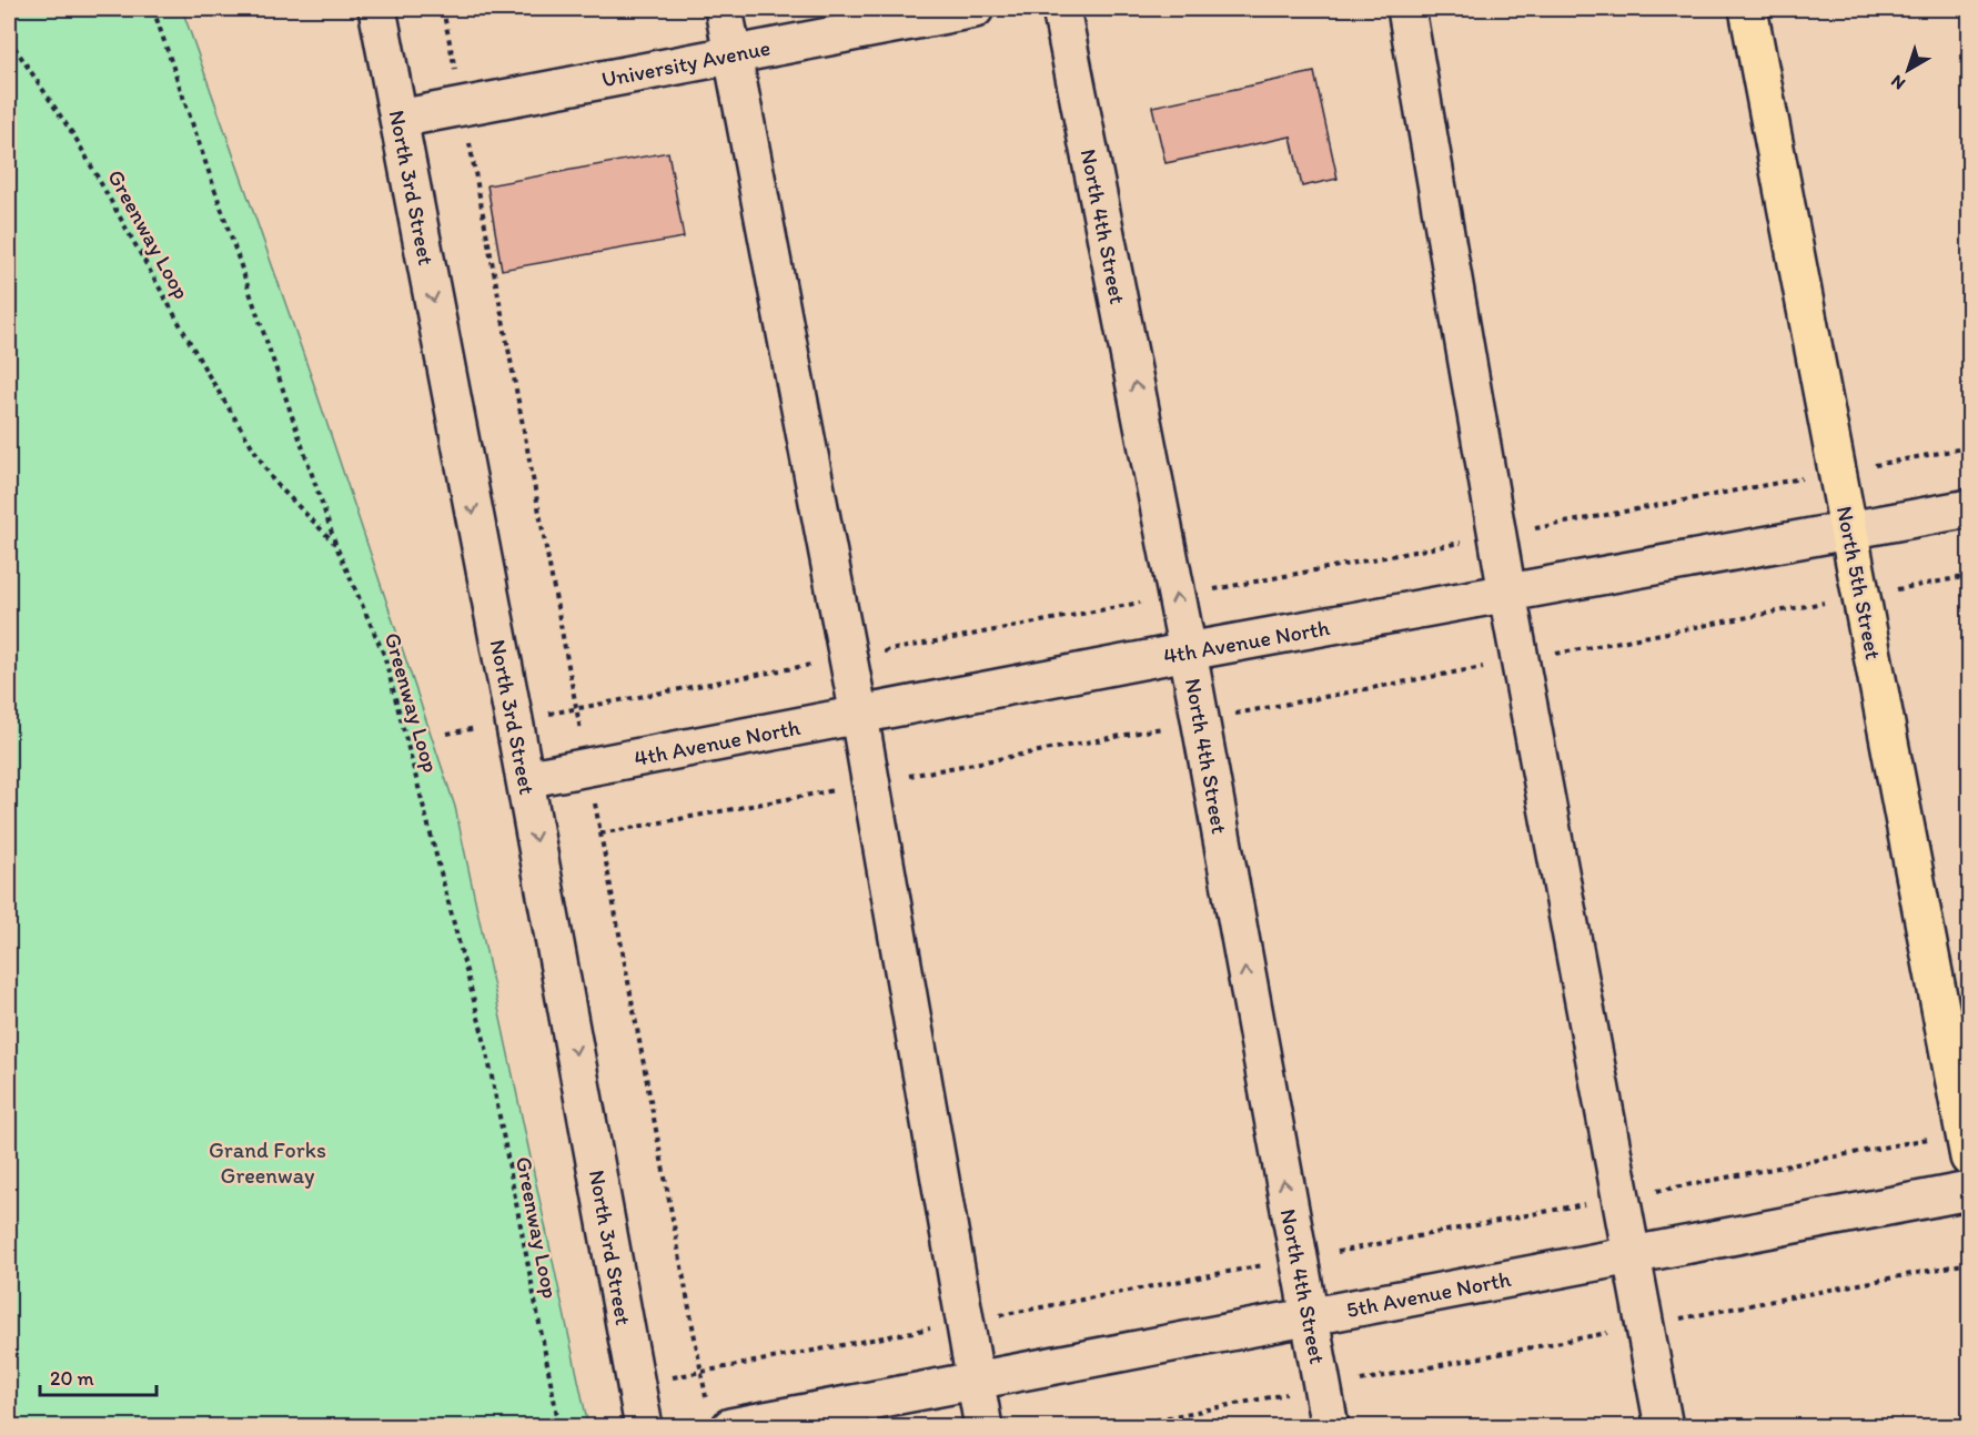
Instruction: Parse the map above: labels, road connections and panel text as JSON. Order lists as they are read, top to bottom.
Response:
{
  "streets": {
    "main road": ["North 5th Street"],
    "street": [
      "University Avenue",
      "North 3rd Street",
      "North 4th Street",
      "4th Avenue North",
      "5th Avenue North"
    ],
    "path": ["Greenway Loop"]
  },
  "crossings": [
    ["University Avenue", "North 3rd Street"],
    ["North 3rd Street", "4th Avenue North"],
    ["North 4th Street", "4th Avenue North"],
    ["North 4th Street", "5th Avenue North"],
    ["North 5th Street", "4th Avenue North"]
  ],
  "one_way": ["North 3rd Street"],
  "parks": ["Grand Forks Greenway"],
  "scale_bar": "20 m",
  "north": "bottom left"
}
